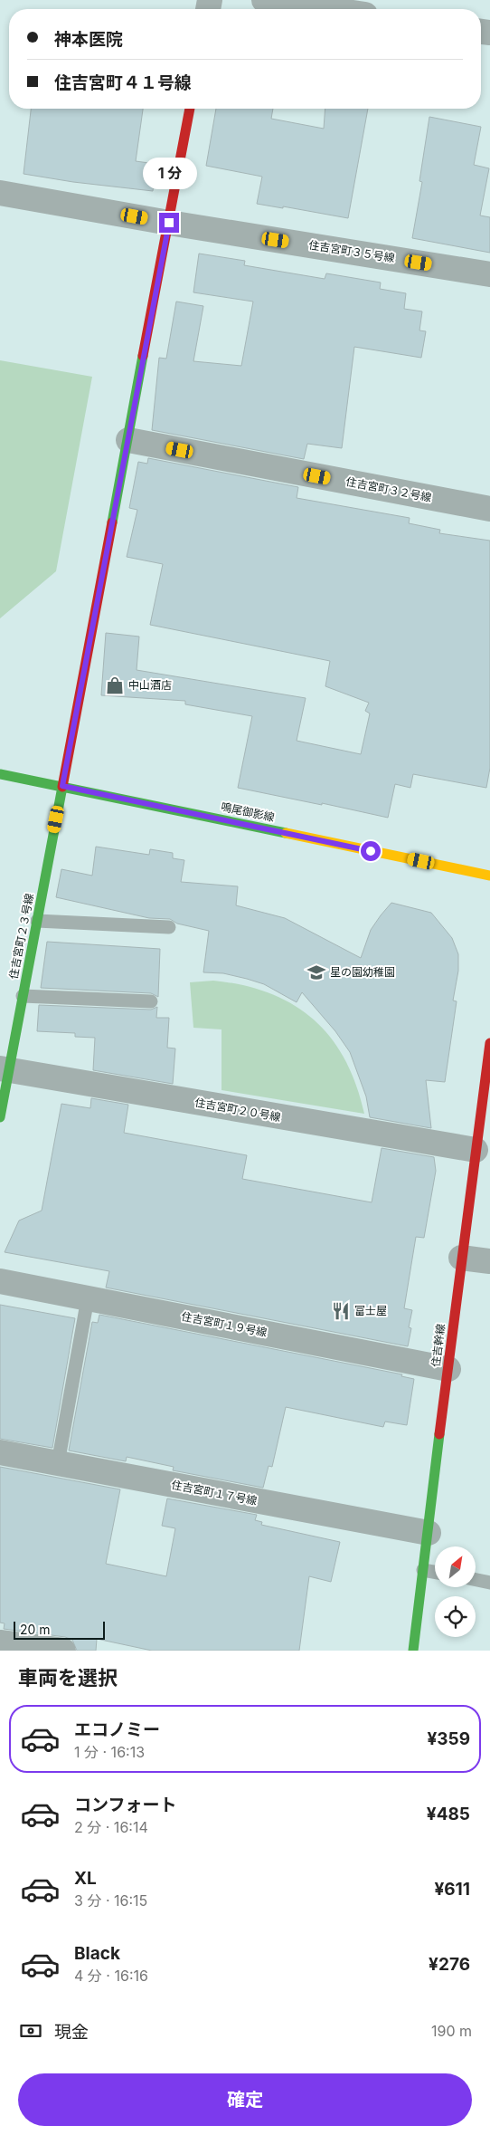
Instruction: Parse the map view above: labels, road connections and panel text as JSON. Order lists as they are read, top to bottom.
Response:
{
  "streets": {
    "street": [
      "住吉宮町３５号線",
      "住吉宮町３２号線",
      "鳴尾御影線",
      "住吉宮町２３号線",
      "住吉宮町２０号線",
      "住吉宮町１９号線",
      "住吉幹線",
      "住吉宮町１７号線"
    ]
  },
  "crossings": [
    ["住吉宮町３５号線", "住吉宮町２３号線"],
    ["住吉宮町３２号線", "住吉宮町２３号線"],
    ["鳴尾御影線", "住吉宮町２３号線"],
    ["住吉宮町２３号線", "住吉宮町２０号線"],
    ["住吉宮町２０号線", "住吉幹線"],
    ["住吉宮町１９号線", "住吉幹線"],
    ["住吉幹線", "住吉宮町１７号線"]
  ],
  "places": {
    "shop": ["中山酒店"],
    "school or university": ["星の園幼稚園"],
    "restaurant": ["富士屋"]
  },
  "scale_bar": "20 m",
  "north": "top right",
  "page": {
    "banner": ["神本医院", "住吉宮町４１号線"],
    "bubble": "1 分",
    "scale": "20 m",
    "heading": "車両を選択",
    "list": [
      {
        "name": "エコノミー",
        "note": "1 分 · 16:13",
        "value": "¥359"
      },
      {
        "name": "コンフォート",
        "note": "2 分 · 16:14",
        "value": "¥485"
      },
      {
        "name": "XL",
        "note": "3 分 · 16:15",
        "value": "¥611"
      },
      {
        "name": "Black",
        "note": "4 分 · 16:16",
        "value": "¥276"
      }
    ],
    "pay": ["現金", "190 m"],
    "buttons": "確定"
  }
}
